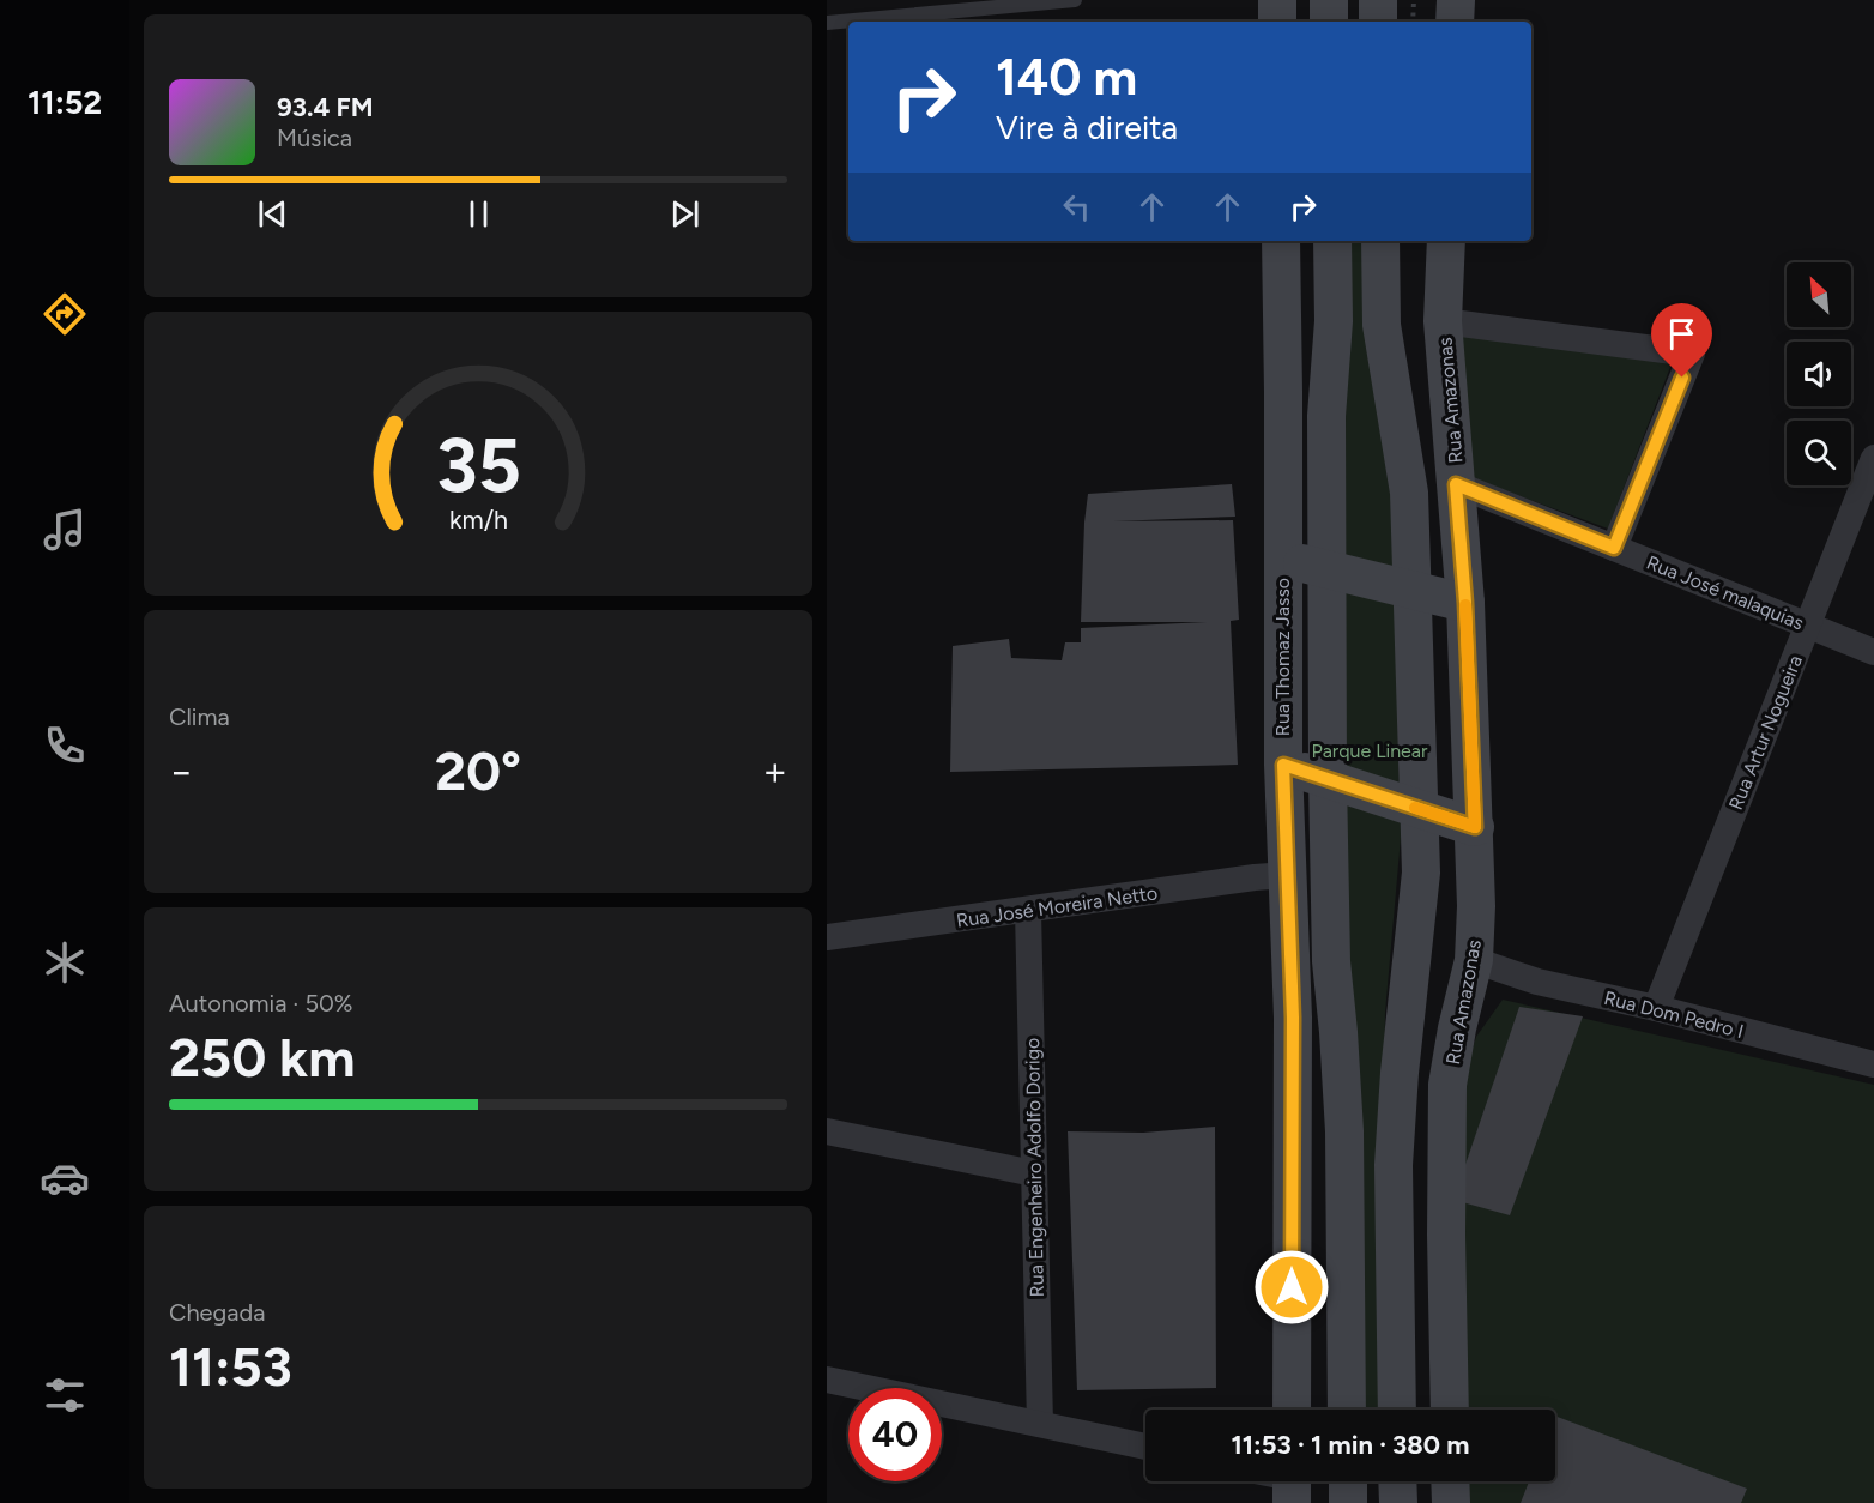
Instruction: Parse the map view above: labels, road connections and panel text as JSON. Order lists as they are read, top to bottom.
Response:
{
  "streets": {
    "main road": ["Rua Amazonas", "Rua Thomaz Jasso"],
    "street": [
      "Rua José malaquias",
      "Rua Artur Nogueira",
      "Rua José Moreira Netto",
      "Rua Dom Pedro I",
      "Rua Engenheiro Adolfo Dorigo"
    ]
  },
  "crossings": [
    ["Rua Amazonas", "Rua José malaquias"],
    ["Rua Amazonas", "Rua Dom Pedro I"],
    ["Rua José malaquias", "Rua Artur Nogueira"],
    ["Rua Thomaz Jasso", "Rua José Moreira Netto"],
    ["Rua Artur Nogueira", "Rua Dom Pedro I"],
    ["Rua José Moreira Netto", "Rua Engenheiro Adolfo Dorigo"]
  ],
  "parks": ["Parque Linear"],
  "north": "top left",
  "page": {
    "tabs": "11:52",
    "turn": ["140 m", "Vire à direita"],
    "song": ["93.4 FM", "Música"],
    "tile": [
      "Clima",
      ["Autonomia · 50%", "250 km"],
      ["Chegada", "11:53"]
    ],
    "heat": ["−", "20°", "+"],
    "limit": "40",
    "trip": "11:53 · 1 min · 380 m",
    "gauge": ["35", "km/h"]
  }
}
